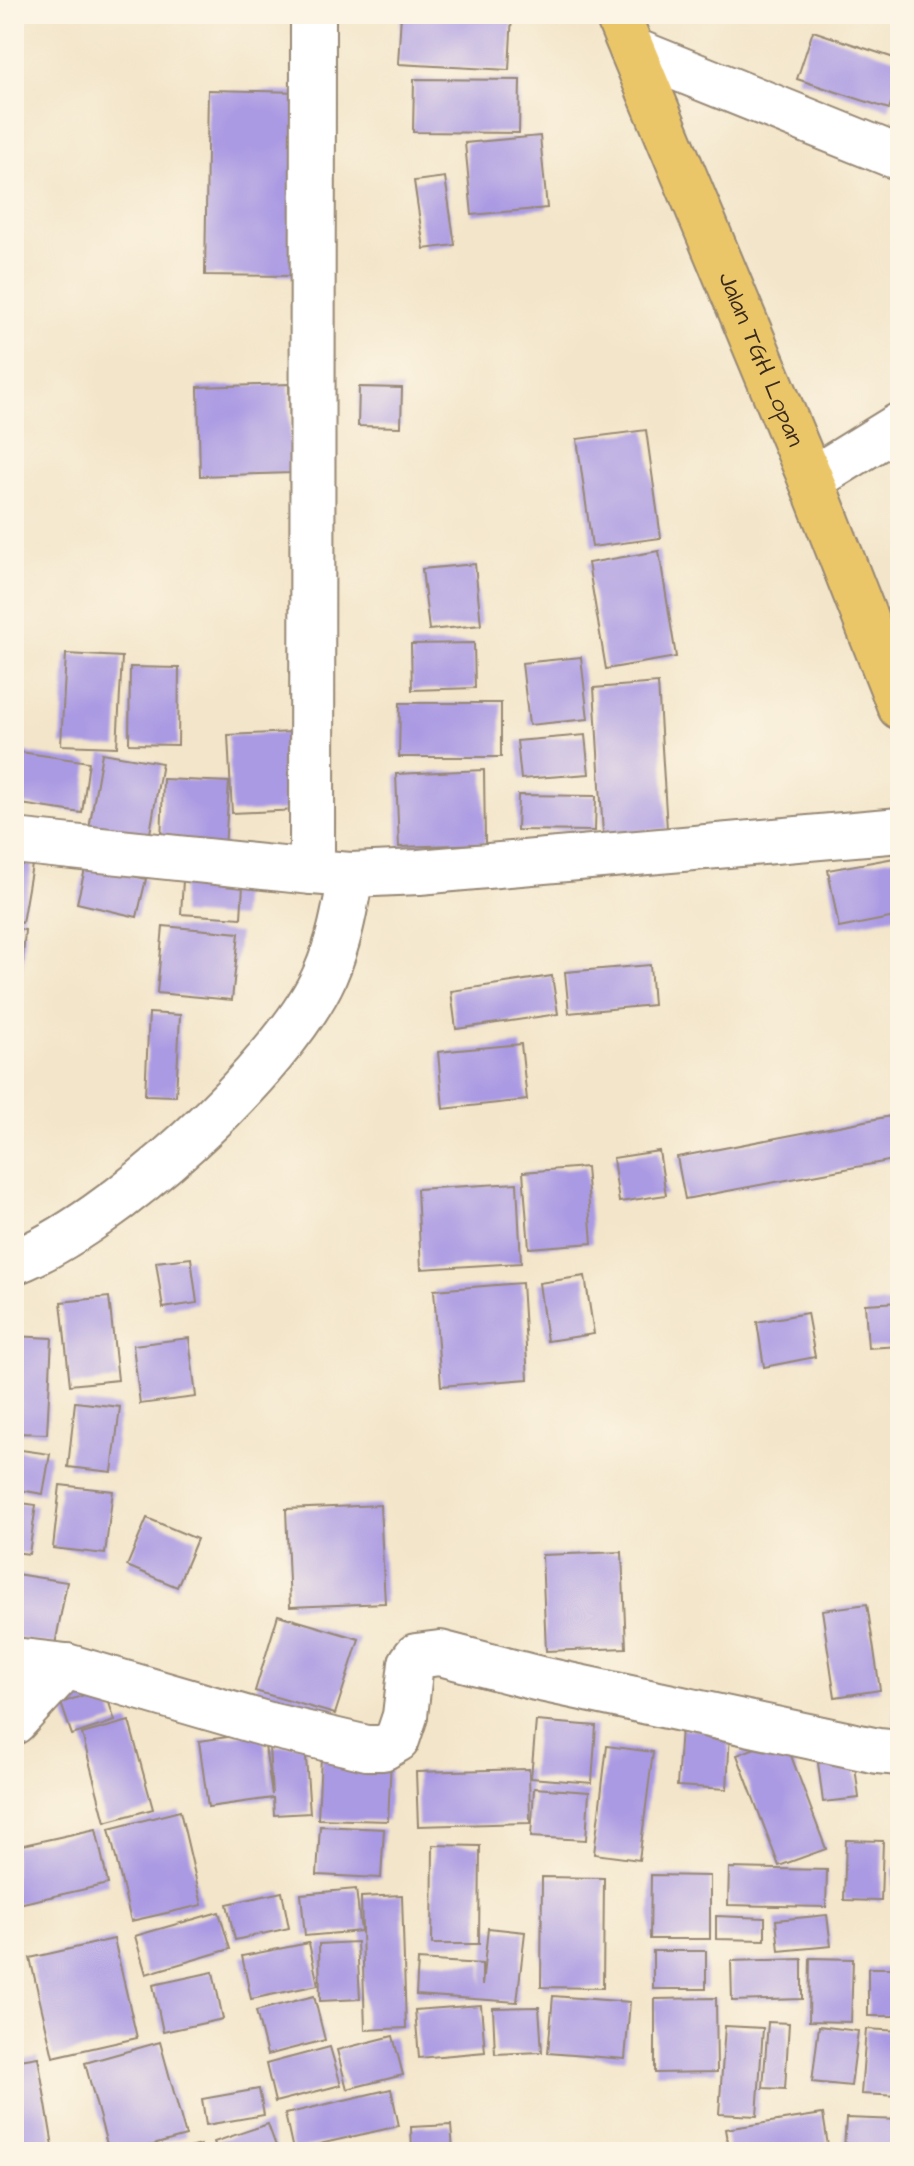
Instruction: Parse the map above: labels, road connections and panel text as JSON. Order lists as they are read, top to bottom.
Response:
{
  "streets": {
    "highway": ["Jalan TGH Lopan"]
  }
}
